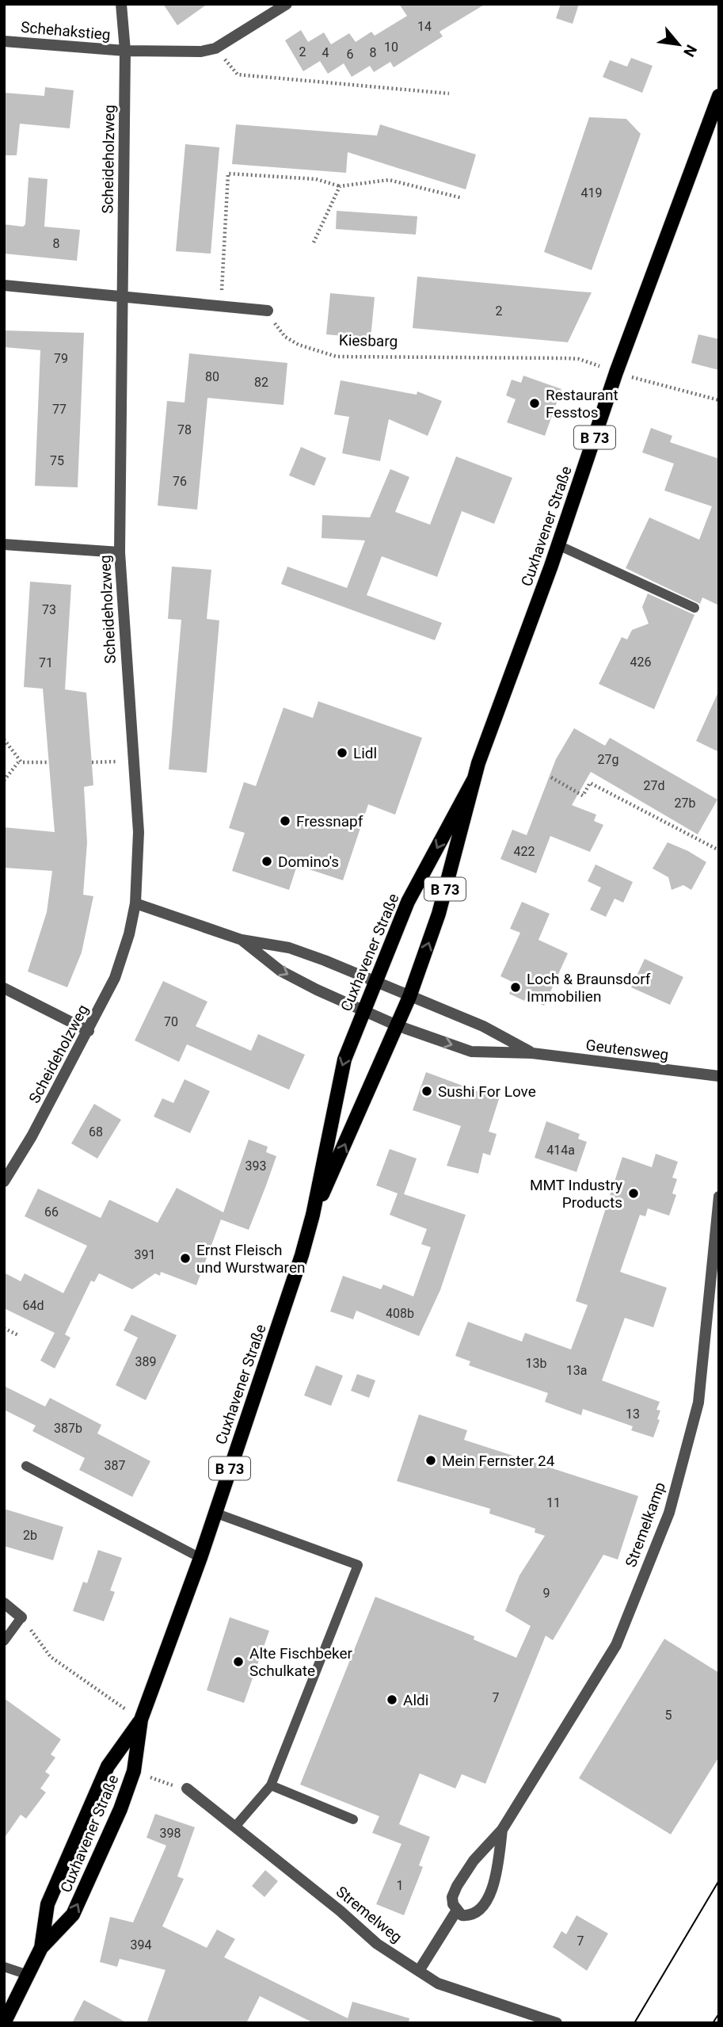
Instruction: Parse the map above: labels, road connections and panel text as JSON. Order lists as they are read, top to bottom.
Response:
{
  "streets": {
    "main road": ["B 73", "Cuxhavener Straße"],
    "street": [
      "Schehakstieg",
      "Scheideholzweg",
      "Geutensweg",
      "Stremelkamp",
      "Stremelweg"
    ],
    "path": ["Kiesbarg"]
  },
  "crossings": [
    ["Schehakstieg", "Scheideholzweg"],
    ["Kiesbarg", "Cuxhavener Straße"],
    ["Cuxhavener Straße", "Geutensweg"],
    ["Stremelkamp", "Stremelweg"]
  ],
  "places": [
    "Restaurant Fesstos",
    "Lidl",
    "Fressnapf",
    "Domino's",
    "Loch & Braunsdorf Immobilien",
    "Sushi For Love",
    "MMT Industry Products",
    "Ernst Fleisch und Wurstwaren",
    "Mein Fernster 24",
    "Alte Fischbeker Schulkate",
    "Aldi"
  ],
  "house_numbers": [
    "14",
    "10",
    "2",
    "4",
    "8",
    "6",
    "419",
    "8",
    "2",
    "79",
    "80",
    "82",
    "77",
    "78",
    "75",
    "76",
    "73",
    "426",
    "71",
    "27g",
    "27d",
    "27b",
    "422",
    "70",
    "68",
    "414a",
    "393",
    "66",
    "391",
    "64d",
    "408b",
    "389",
    "13b",
    "13a",
    "13",
    "387b",
    "387",
    "11",
    "2b",
    "9",
    "7",
    "5",
    "398",
    "1",
    "7",
    "394"
  ],
  "north": "bottom right"
}
